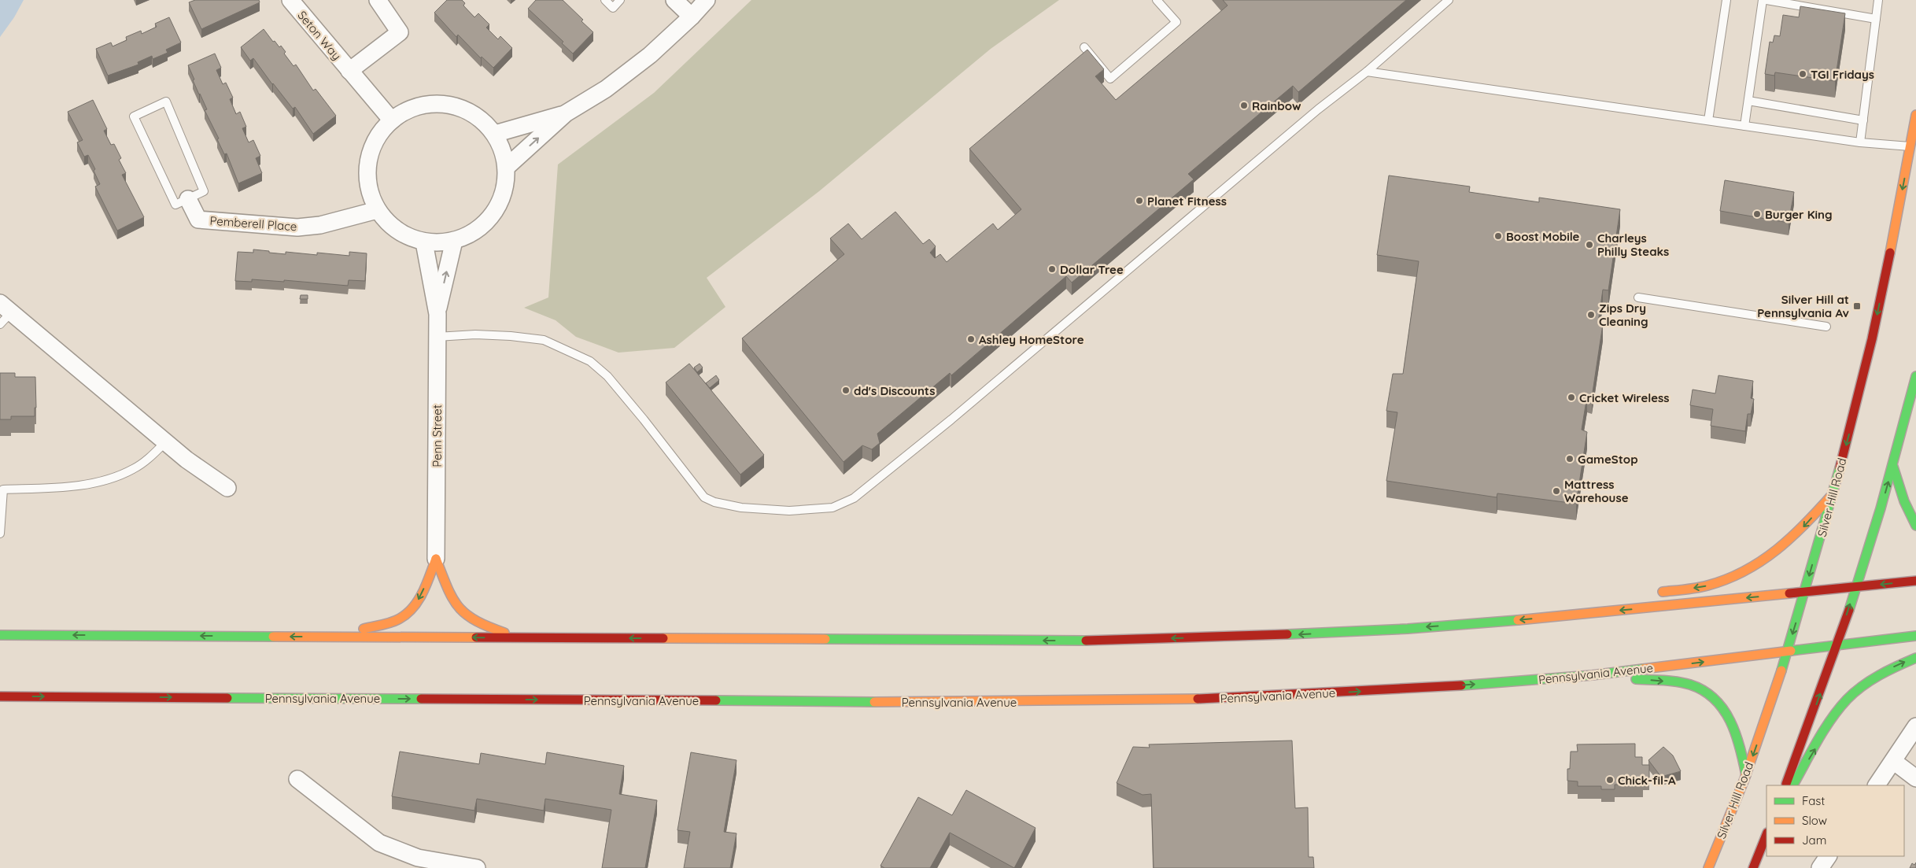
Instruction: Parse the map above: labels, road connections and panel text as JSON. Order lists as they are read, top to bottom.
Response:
{
  "streets": {
    "main road": ["Silver Hill Road", "Pennsylvania Avenue"],
    "street": ["Seton Way", "Pemberell Place", "Penn Street"]
  },
  "crossings": [
    ["Seton Way", "Pemberell Place"],
    ["Seton Way", "Penn Street"],
    ["Pemberell Place", "Penn Street"],
    ["Silver Hill Road", "Pennsylvania Avenue"]
  ],
  "places": {
    "other": [
      "TGI Fridays",
      "Rainbow",
      "Planet Fitness",
      "Burger King",
      "Boost Mobile",
      "Charleys Philly Steaks",
      "Dollar Tree",
      "Zips Dry Cleaning",
      "Ashley HomeStore",
      "dd's Discounts",
      "Cricket Wireless",
      "GameStop",
      "Mattress Warehouse",
      "Chick-fil-A"
    ],
    "transit": ["Silver Hill at Pennsylvania Av"]
  },
  "legend": ["Fast", "Slow", "Jam"]
}
